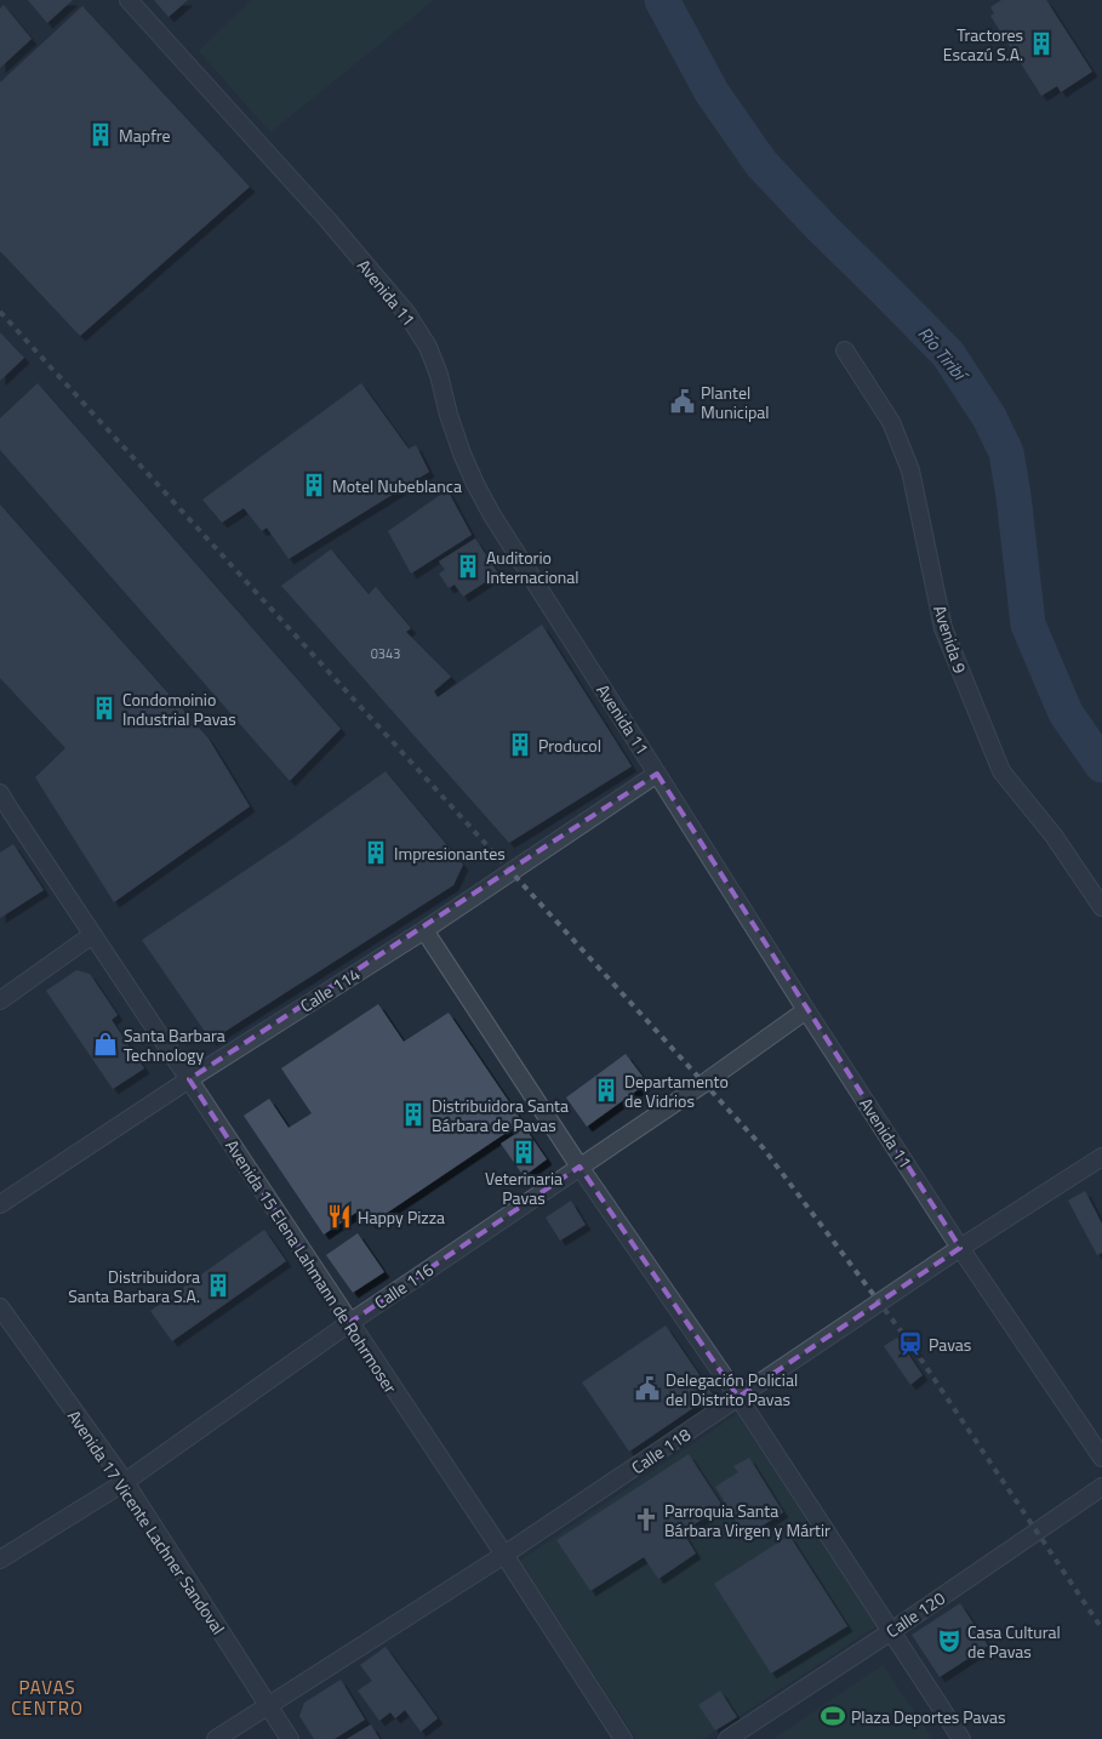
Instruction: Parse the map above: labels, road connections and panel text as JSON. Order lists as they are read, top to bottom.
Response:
{
  "streets": {
    "street": [
      "Avenida 11",
      "Avenida 9",
      "Calle 114",
      "Avenida 15 Elena Lahmann de Rohrmoser",
      "Calle 116",
      "Calle 118",
      "Avenida 17 Vicente Lachner Sandoval",
      "Calle 120"
    ]
  },
  "crossings": [
    ["Avenida 11", "Calle 114"],
    ["Avenida 11", "Calle 116"],
    ["Avenida 11", "Calle 118"],
    ["Calle 114", "Avenida 15 Elena Lahmann de Rohrmoser"],
    ["Avenida 15 Elena Lahmann de Rohrmoser", "Calle 116"],
    ["Avenida 15 Elena Lahmann de Rohrmoser", "Calle 118"],
    ["Calle 116", "Avenida 17 Vicente Lachner Sandoval"],
    ["Calle 118", "Avenida 17 Vicente Lachner Sandoval"]
  ],
  "districts": ["PAVAS CENTRO"],
  "water": ["Río Tiribí"],
  "places": {
    "building": [
      "Tractores Escazú S.A.",
      "Mapfre",
      "Motel Nubeblanca",
      "Auditorio Internacional",
      "Condomoinio Industrial Pavas",
      "Producol",
      "Impresionantes",
      "Departamento de Vidrios",
      "Distribuidora Santa Bárbara de Pavas",
      "Veterinaria Pavas",
      "Distribuidora Santa Barbara S.A."
    ],
    "public building": ["Plantel Municipal", "Delegación Policial del Distrito Pavas"],
    "shop": ["Santa Barbara Technology"],
    "restaurant": ["Happy Pizza"],
    "station": ["Pavas"],
    "church": ["Parroquia Santa Bárbara Virgen y Mártir"],
    "theatre": ["Casa Cultural de Pavas"],
    "sports": ["Plaza Deportes Pavas"]
  },
  "house_numbers": ["0343"]
}
